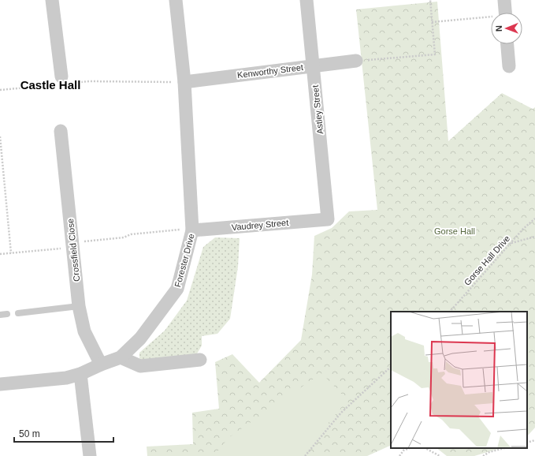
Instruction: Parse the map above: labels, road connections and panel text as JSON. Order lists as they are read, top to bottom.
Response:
{
  "streets": {
    "street": [
      "Kenworthy Street",
      "Astley Street",
      "Vaudrey Street",
      "Crossfield Close",
      "Forester Drive"
    ],
    "path": ["Gorse Hall Drive"]
  },
  "crossings": [
    ["Kenworthy Street", "Astley Street"],
    ["Kenworthy Street", "Forester Drive"],
    ["Astley Street", "Vaudrey Street"],
    ["Vaudrey Street", "Forester Drive"],
    ["Crossfield Close", "Forester Drive"]
  ],
  "districts": ["Castle Hall"],
  "parks": ["Gorse Hall"],
  "scale_bar": "50 m",
  "north": "left"
}
